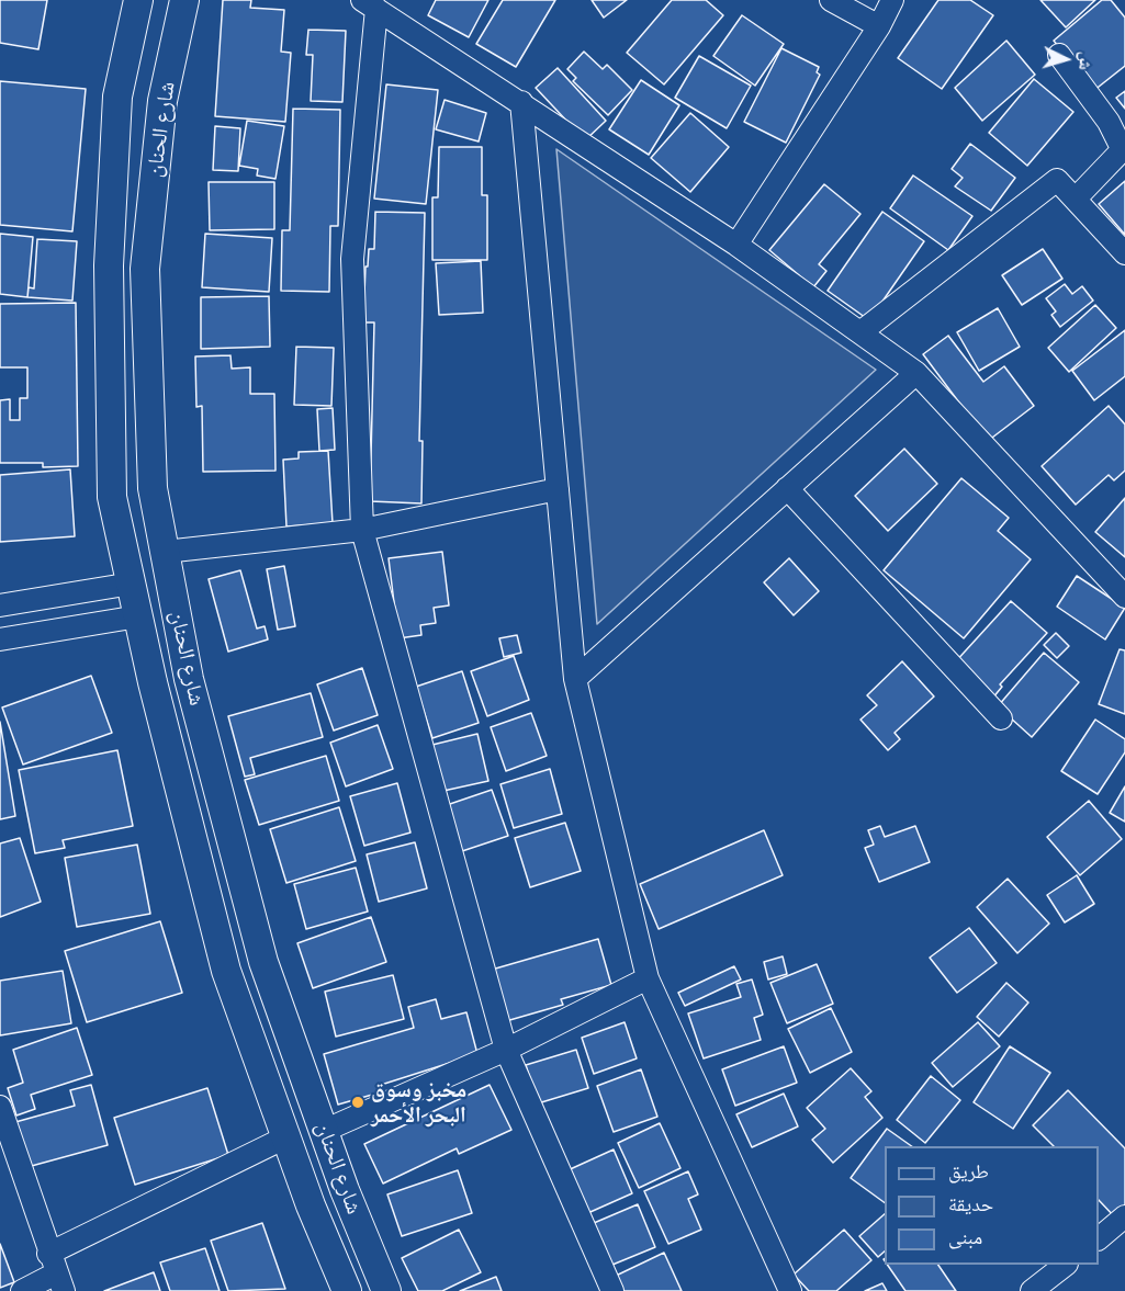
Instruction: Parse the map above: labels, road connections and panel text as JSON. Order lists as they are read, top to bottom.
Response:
{
  "streets": {
    "main road": ["شارع الحنان"]
  },
  "places": ["مخبز وسوق البحر الأحمر"],
  "legend": ["طريق", "حديقة", "مبنى"],
  "north": "right"
}
